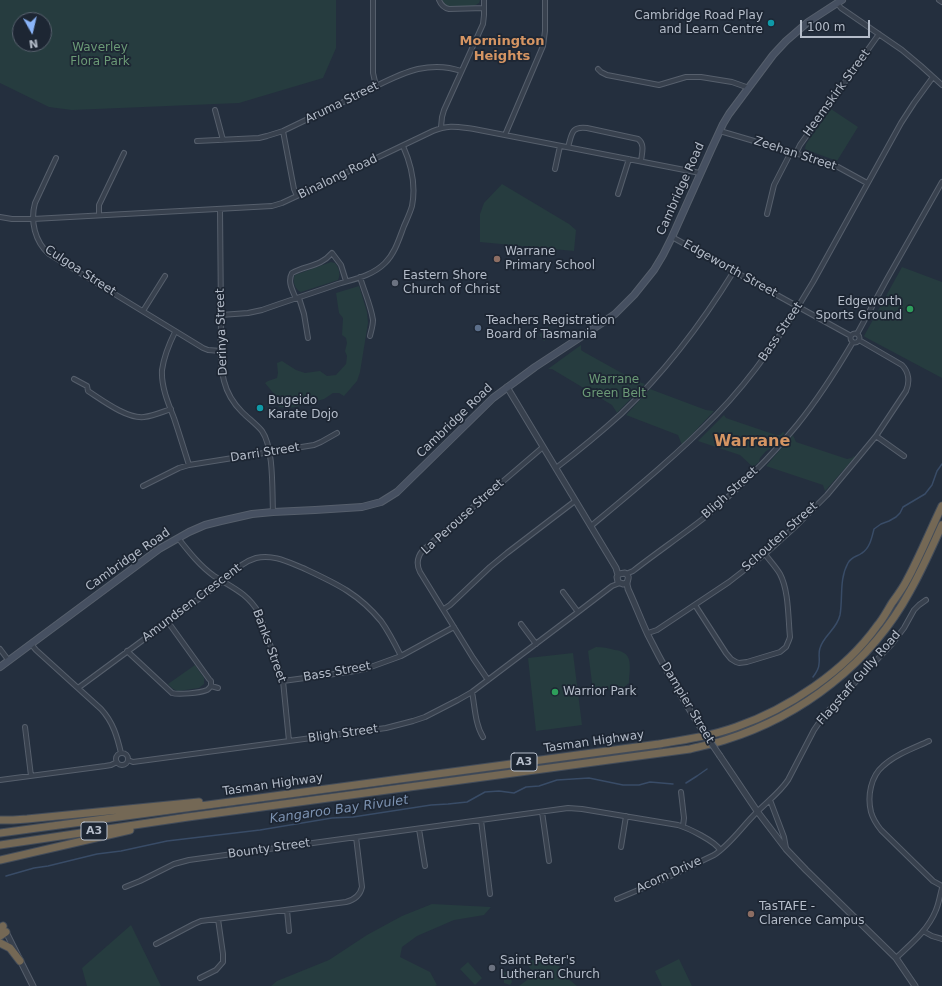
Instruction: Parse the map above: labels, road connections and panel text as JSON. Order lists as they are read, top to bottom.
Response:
{
  "streets": {
    "highway": ["Tasman Highway", "A3"],
    "main road": ["Cambridge Road"],
    "street": [
      "Heemskirk Street",
      "Aruma Street",
      "Zeehan Street",
      "Binalong Road",
      "Edgeworth Street",
      "Culgoa Street",
      "Derinya Street",
      "Bass Street",
      "Darri Street",
      "Bligh Street",
      "La Perouse Street",
      "Schouten Street",
      "Amundsen Crescent",
      "Banks Street",
      "Flagstaff Gully Road",
      "Dampier Street",
      "Bounty Street",
      "Acorn Drive"
    ]
  },
  "crossings": [
    ["Heemskirk Street", "Zeehan Street"],
    ["Zeehan Street", "Cambridge Road"],
    ["Zeehan Street", "Bass Street"],
    ["Binalong Road", "Cambridge Road"],
    ["Binalong Road", "Culgoa Street"],
    ["Binalong Road", "Derinya Street"],
    ["Cambridge Road", "Edgeworth Street"],
    ["Cambridge Road", "Derinya Street"],
    ["Cambridge Road", "Banks Street"],
    ["Edgeworth Street", "Bass Street"],
    ["Edgeworth Street", "Bligh Street"],
    ["Edgeworth Street", "Schouten Street"],
    ["Culgoa Street", "Derinya Street"],
    ["Derinya Street", "Darri Street"],
    ["Bass Street", "La Perouse Street"],
    ["Bass Street", "Amundsen Crescent"],
    ["Bass Street", "Banks Street"],
    ["Bligh Street", "La Perouse Street"],
    ["Bligh Street", "Schouten Street"],
    ["Bligh Street", "Banks Street"],
    ["Bligh Street", "Dampier Street"],
    ["Schouten Street", "Dampier Street"],
    ["Amundsen Crescent", "Banks Street"],
    ["Flagstaff Gully Road", "Dampier Street"],
    ["Bounty Street", "Acorn Drive"]
  ],
  "districts": ["Mornington Heights", "Warrane"],
  "water": ["Kangaroo Bay Rivulet"],
  "parks": ["Waverley Flora Park", "Warrane Green Belt"],
  "places": [
    "Cambridge Road Play and Learn Centre",
    "Warrane Primary School",
    "Eastern Shore Church of Christ",
    "Edgeworth Sports Ground",
    "Teachers Registration Board of Tasmania",
    "Bugeido Karate Dojo",
    "Warrior Park",
    "TasTAFE - Clarence Campus",
    "Saint Peter's Lutheran Church"
  ],
  "scale_bar": "100 m",
  "north": "bottom"
}
